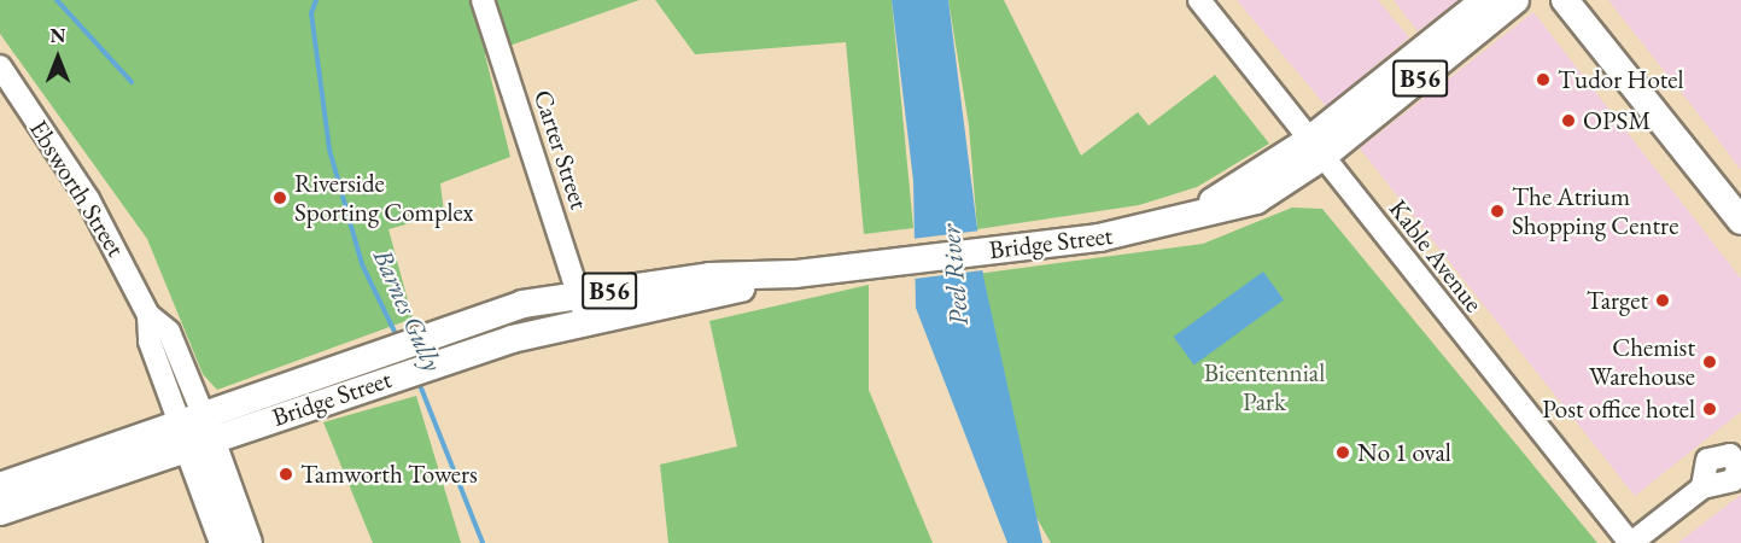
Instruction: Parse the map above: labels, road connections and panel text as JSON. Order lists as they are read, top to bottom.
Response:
{
  "streets": {
    "main road": ["B56", "Ebsworth Street", "Bridge Street"],
    "street": ["Carter Street", "Kable Avenue"]
  },
  "crossings": [
    ["B56", "Bridge Street"],
    ["B56", "Kable Avenue"],
    ["Carter Street", "Bridge Street"],
    ["Ebsworth Street", "Bridge Street"],
    ["Bridge Street", "Kable Avenue"]
  ],
  "water": ["Peel River", "Barnes Gully"],
  "parks": ["Bicentennial Park"],
  "places": [
    "Tudor Hotel",
    "OPSM",
    "Riverside Sporting Complex",
    "The Atrium Shopping Centre",
    "Target",
    "Chemist Warehouse",
    "Post office hotel",
    "No 1 oval",
    "Tamworth Towers"
  ],
  "north": "top"
}
